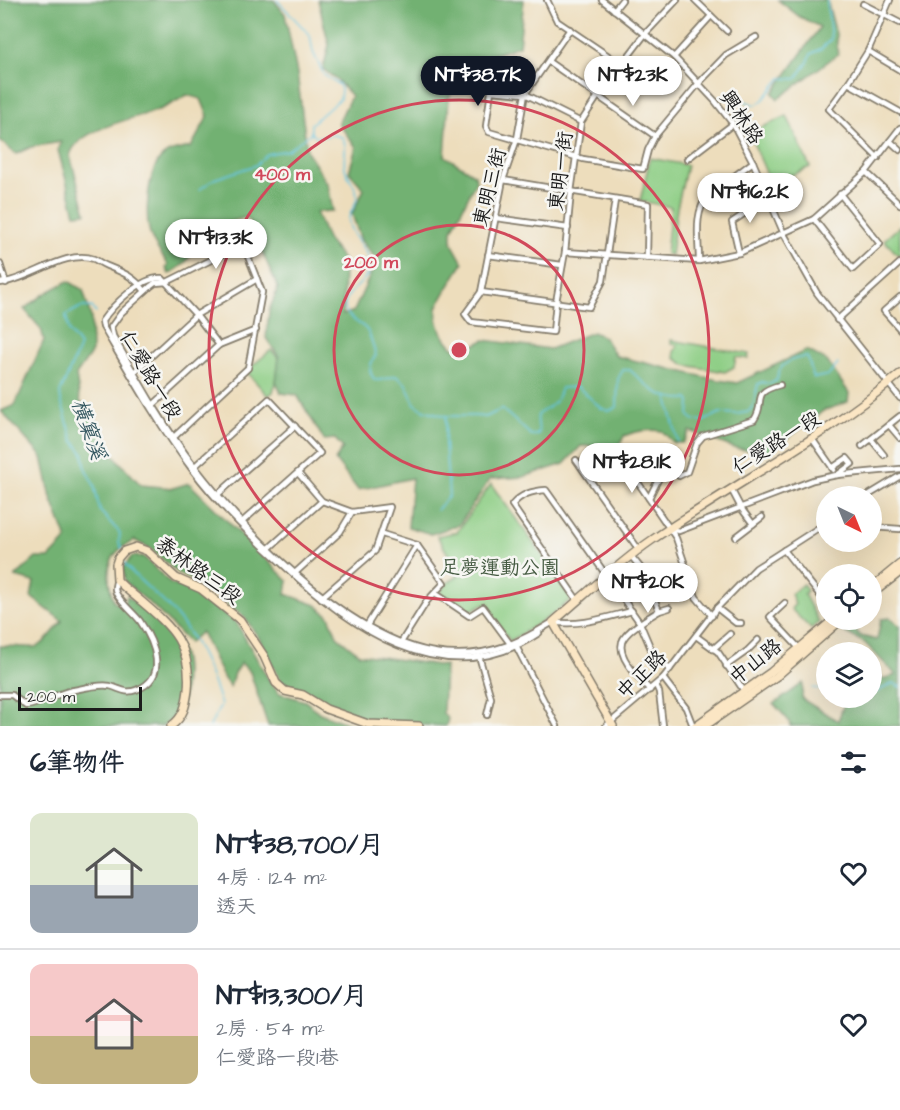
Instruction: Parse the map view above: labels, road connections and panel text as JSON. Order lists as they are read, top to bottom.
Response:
{
  "streets": {
    "main road": ["仁愛路一段", "泰林路三段", "中山路"],
    "street": [
      "興林路",
      "東明一街",
      "東明三街",
      "中正路"
    ]
  },
  "crossings": [
    ["興林路", "東明一街"],
    ["興林路", "仁愛路一段"],
    ["東明一街", "東明三街"]
  ],
  "water": ["橫窠溪"],
  "parks": ["足夢運動公園"],
  "scale_bar": "200 m",
  "north": "bottom right",
  "page": {
    "price": [
      "NT$38.7K",
      "NT$23K",
      "NT$16.2K",
      "NT$13.3K",
      "NT$28.1K",
      "NT$20K"
    ],
    "scale": "200 m",
    "heading": "6筆物件",
    "list": [
      {
        "name": "NT$38,700/月",
        "note": "4房 · 124 m² · 透天"
      },
      {
        "name": "NT$13,300/月",
        "note": "2房 · 54 m² · 仁愛路一段1巷"
      }
    ]
  },
  "rings": ["400 m", "200 m"]
}
